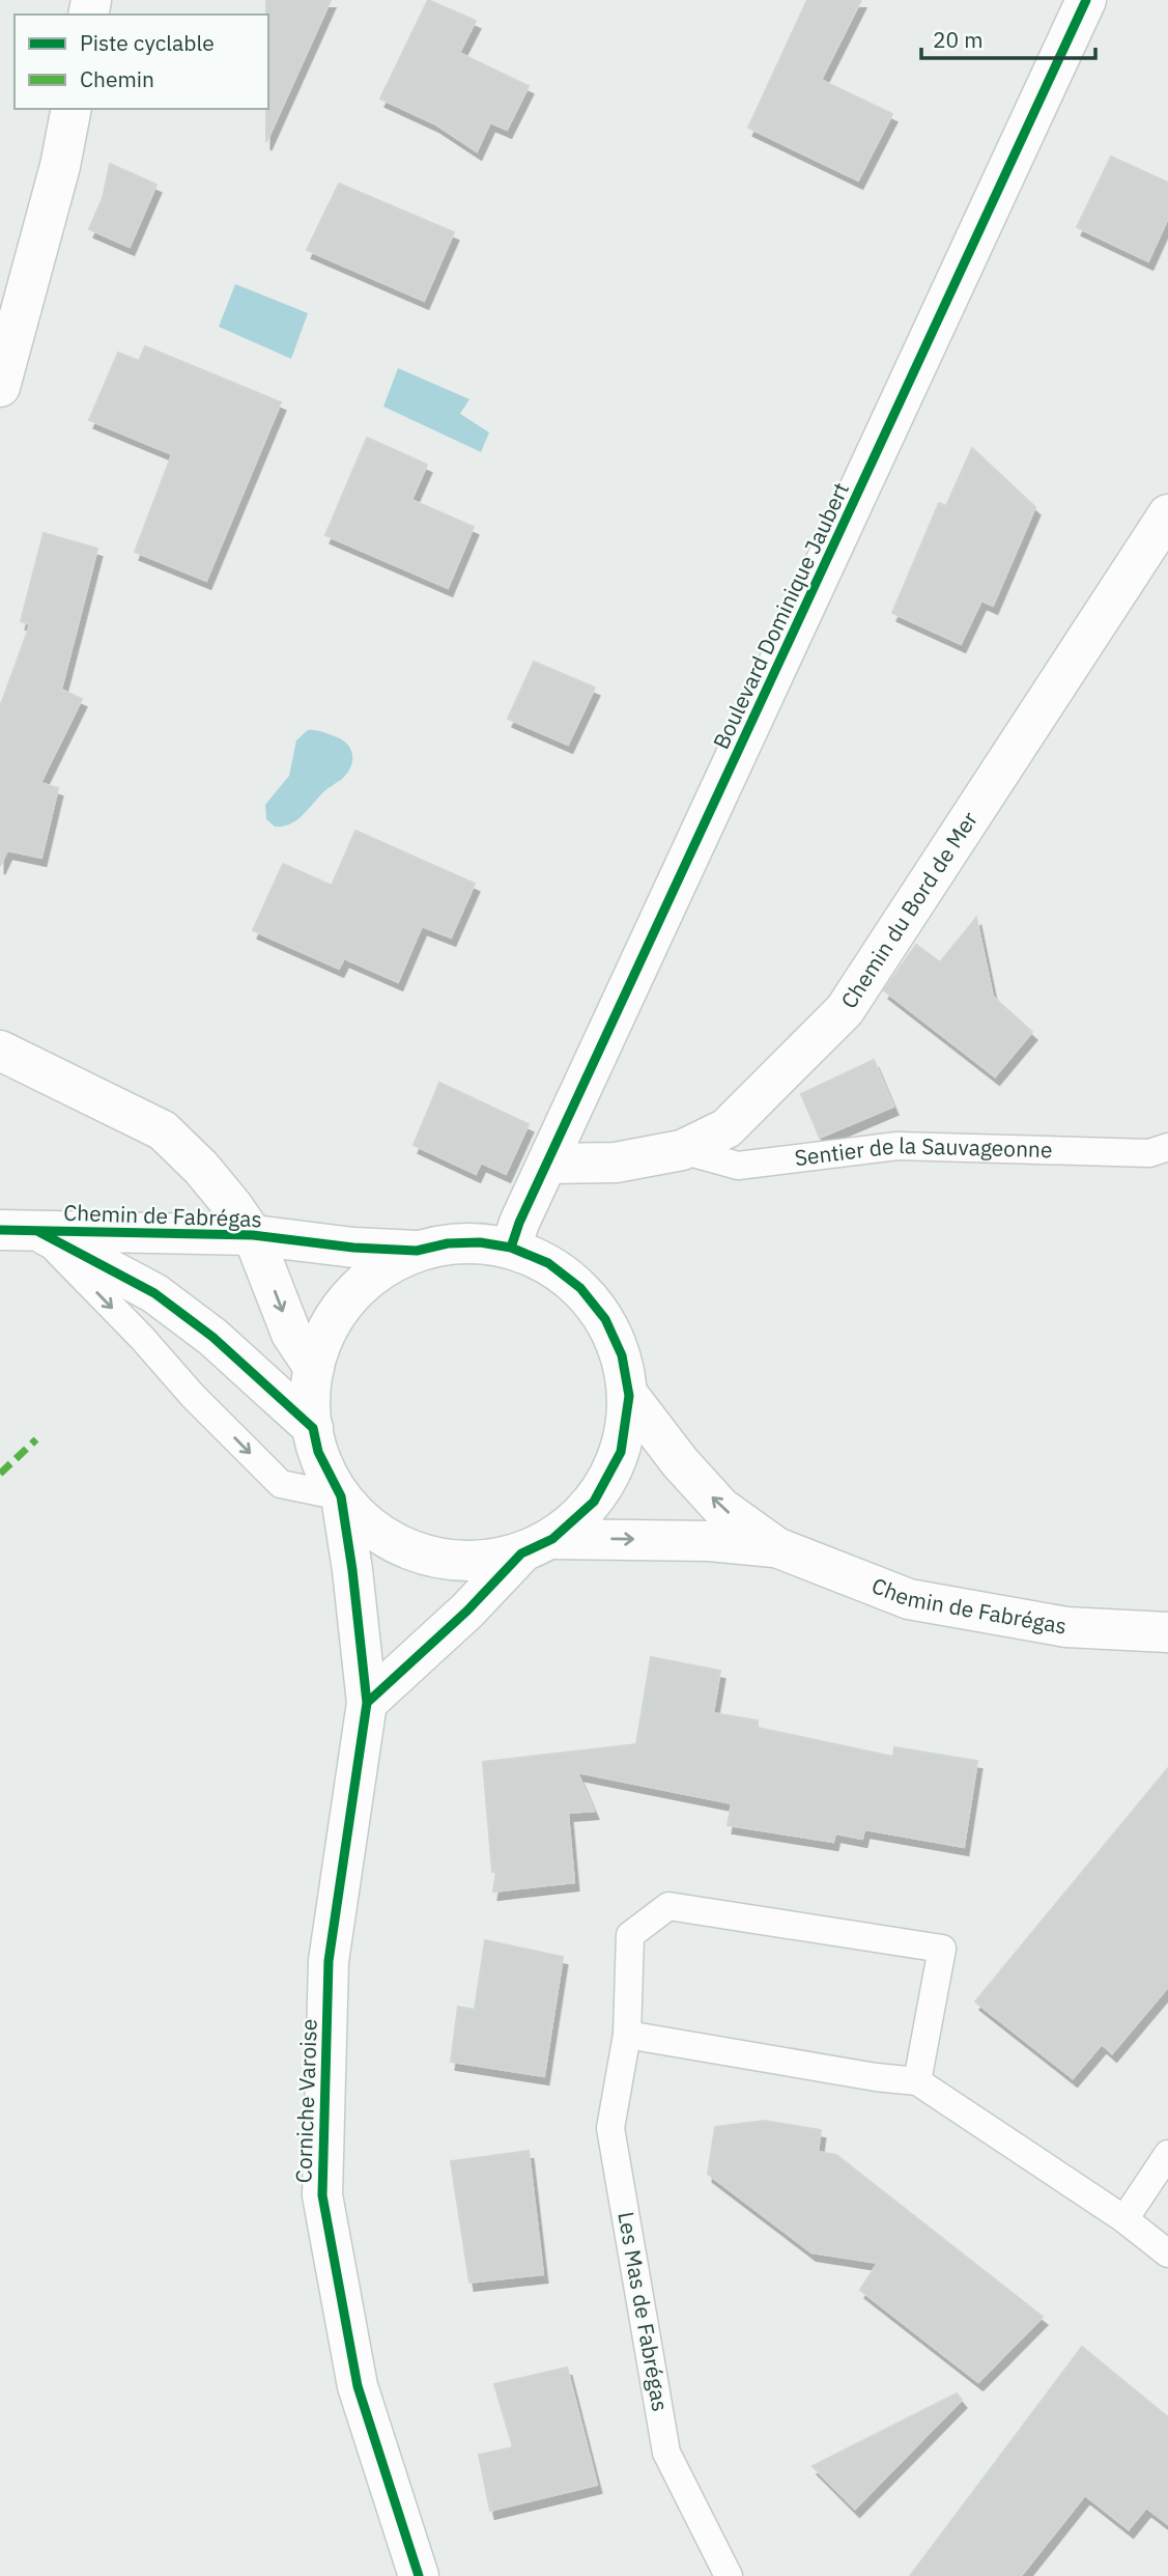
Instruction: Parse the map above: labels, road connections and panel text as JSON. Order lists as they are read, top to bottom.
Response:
{
  "streets": {
    "street": [
      "Boulevard Dominique Jaubert",
      "Chemin du Bord de Mer",
      "Chemin de Fabrégas",
      "Corniche Varoise"
    ],
    "lane": ["Sentier de la Sauvageonne", "Les Mas de Fabrégas"]
  },
  "crossings": [
    ["Boulevard Dominique Jaubert", "Chemin du Bord de Mer"],
    ["Chemin du Bord de Mer", "Sentier de la Sauvageonne"],
    ["Chemin de Fabrégas", "Corniche Varoise"]
  ],
  "legend": ["Piste cyclable", "Chemin"],
  "scale_bar": "20 m"
}
